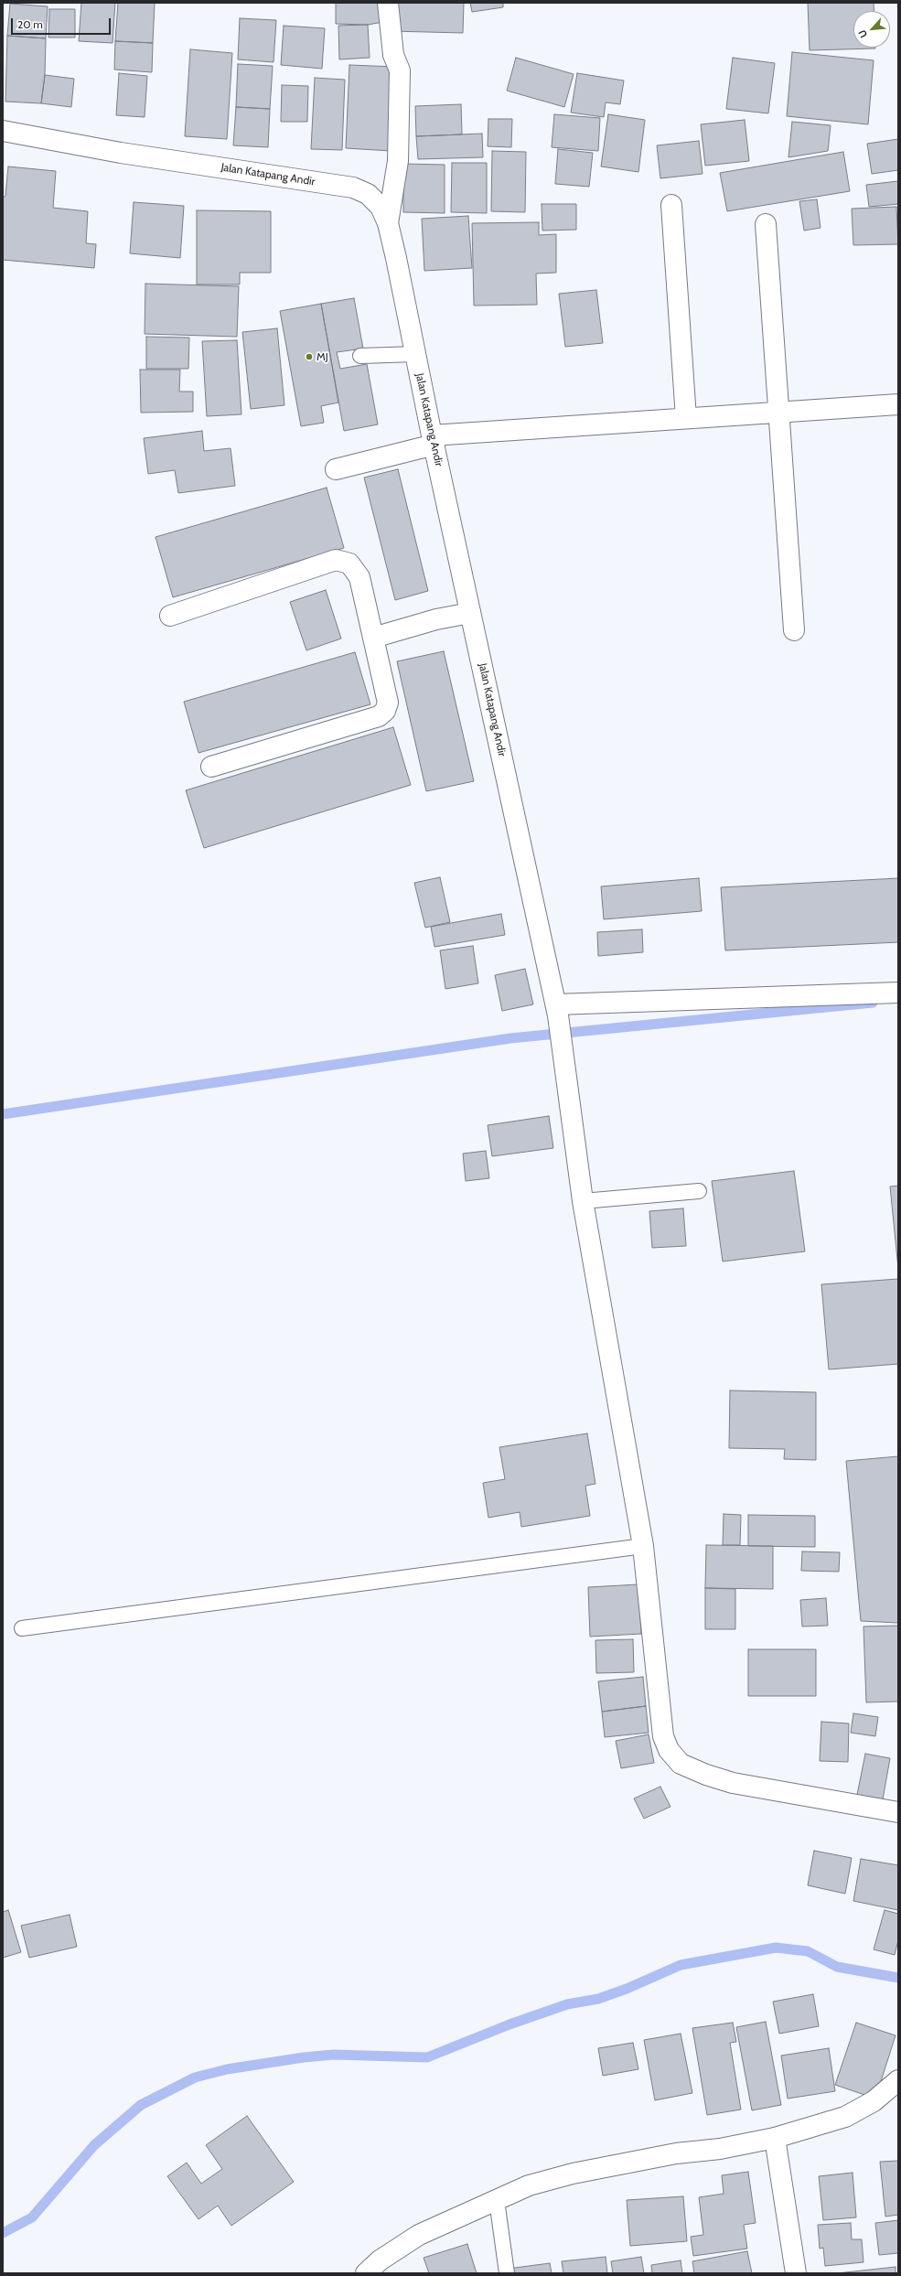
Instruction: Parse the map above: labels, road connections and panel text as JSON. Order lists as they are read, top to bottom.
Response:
{
  "streets": {
    "street": ["Jalan Katapang Andir"]
  },
  "places": ["MJ"],
  "scale_bar": "20 m",
  "north": "bottom left"
}
